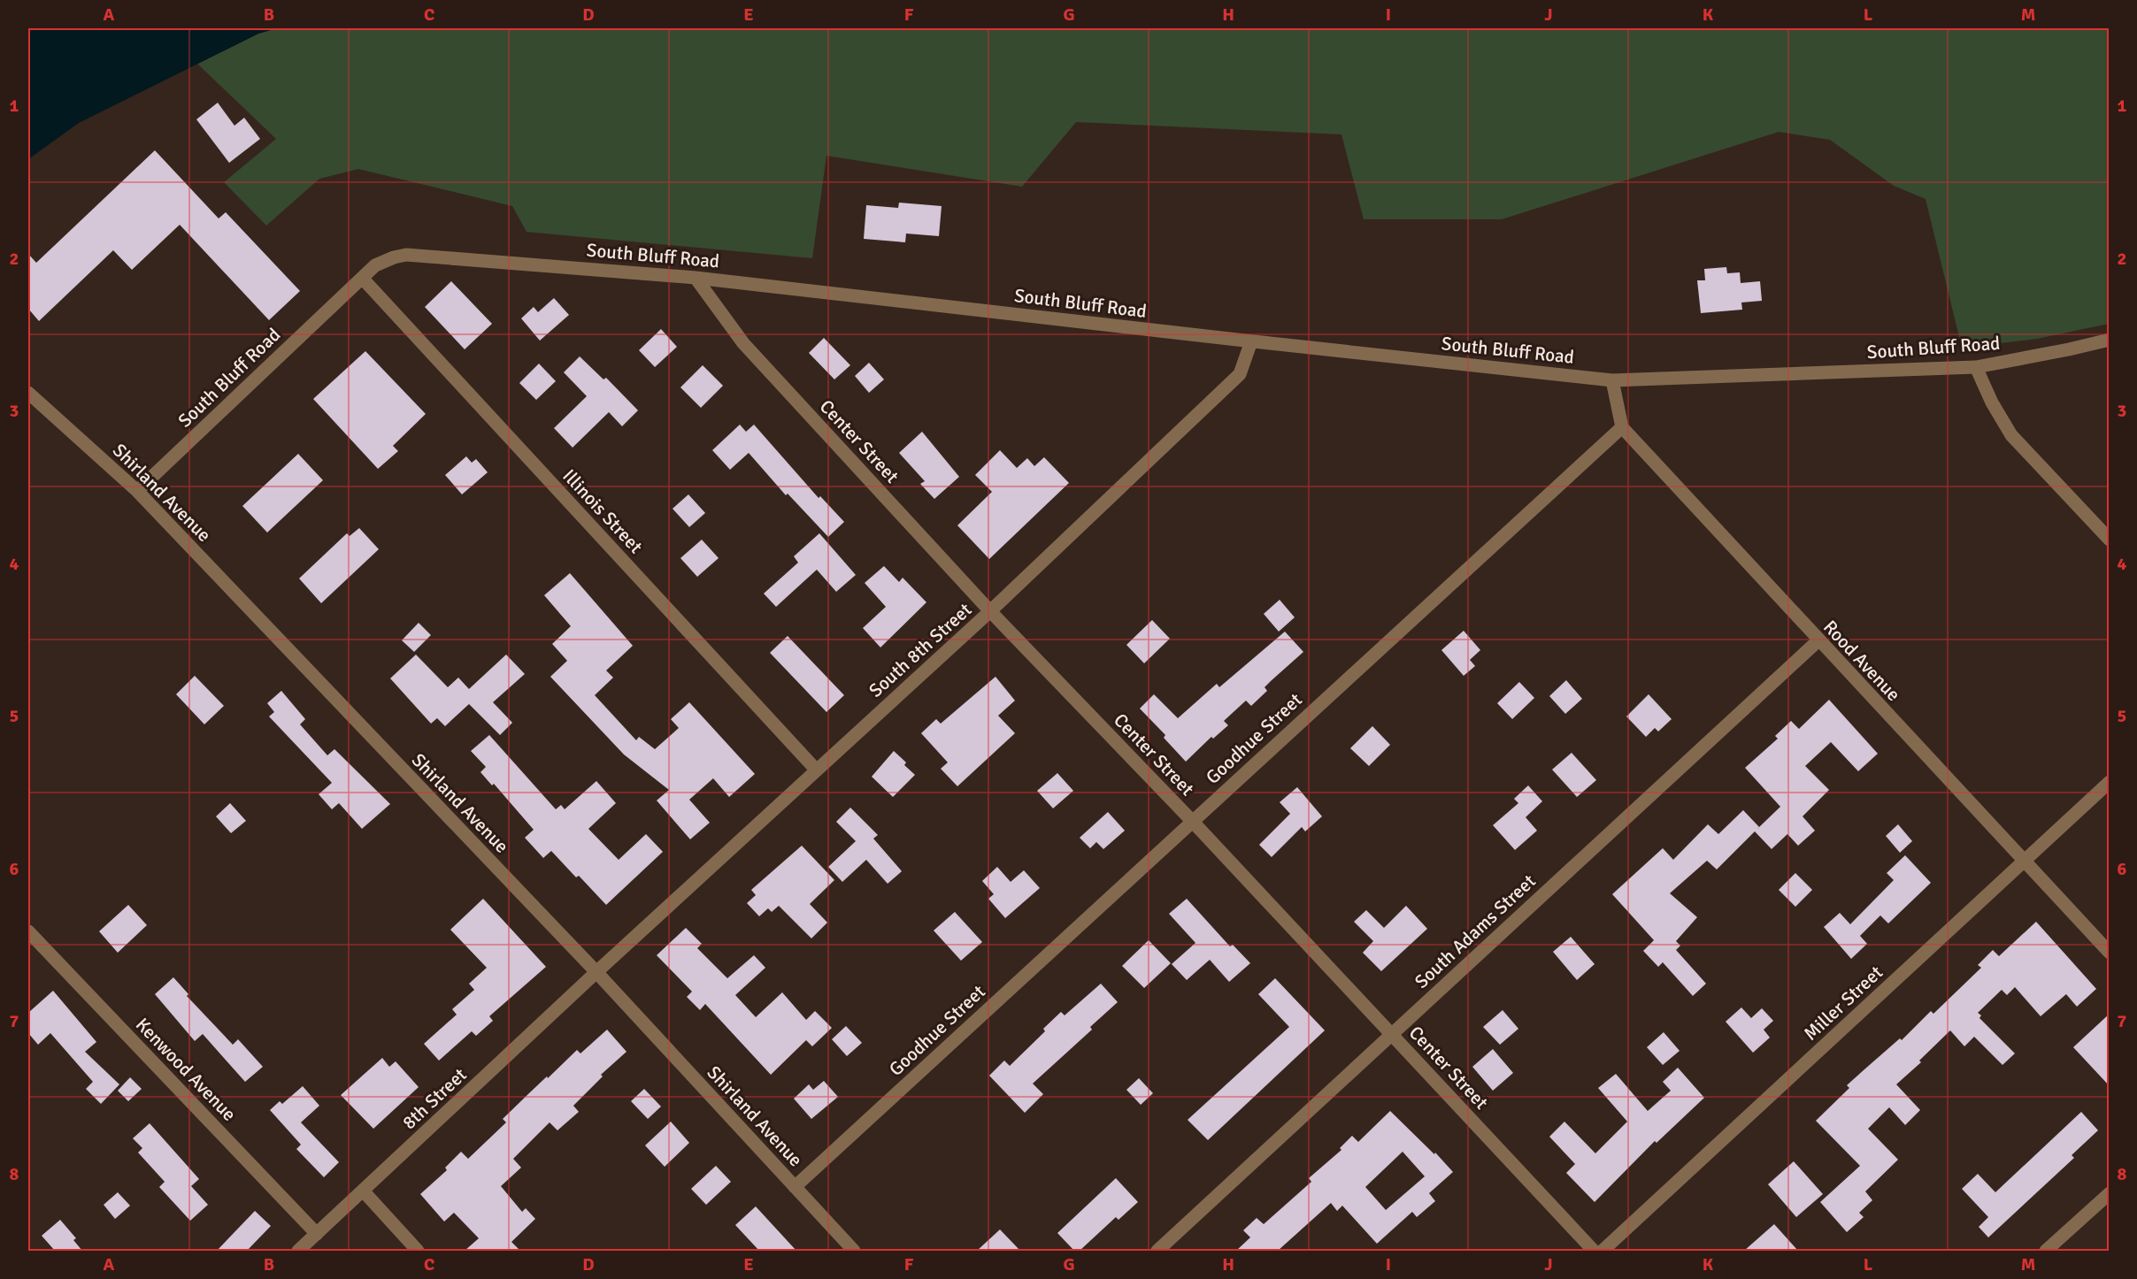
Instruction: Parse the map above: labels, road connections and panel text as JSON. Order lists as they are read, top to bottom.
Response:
{
  "streets": {
    "street": [
      "South Bluff Road",
      "Center Street",
      "Shirland Avenue",
      "Illinois Street",
      "South 8th Street",
      "Rood Avenue",
      "Goodhue Street",
      "South Adams Street",
      "Miller Street",
      "Kenwood Avenue",
      "8th Street"
    ]
  },
  "crossings": [
    ["South Bluff Road", "Center Street"],
    ["South Bluff Road", "Shirland Avenue"],
    ["South Bluff Road", "Illinois Street"],
    ["South Bluff Road", "South 8th Street"],
    ["Center Street", "South 8th Street"],
    ["Center Street", "Goodhue Street"],
    ["Center Street", "South Adams Street"],
    ["Shirland Avenue", "South 8th Street"],
    ["Shirland Avenue", "Goodhue Street"],
    ["Shirland Avenue", "8th Street"],
    ["Illinois Street", "South 8th Street"],
    ["South 8th Street", "8th Street"],
    ["Rood Avenue", "Goodhue Street"],
    ["Rood Avenue", "South Adams Street"],
    ["Rood Avenue", "Miller Street"],
    ["Kenwood Avenue", "8th Street"]
  ],
  "grid": {
    "columns": [
      "A",
      "B",
      "C",
      "D",
      "E",
      "F",
      "G",
      "H",
      "I",
      "J",
      "K",
      "L",
      "M"
    ],
    "rows": [
      "1",
      "2",
      "3",
      "4",
      "5",
      "6",
      "7",
      "8"
    ]
  }
}
